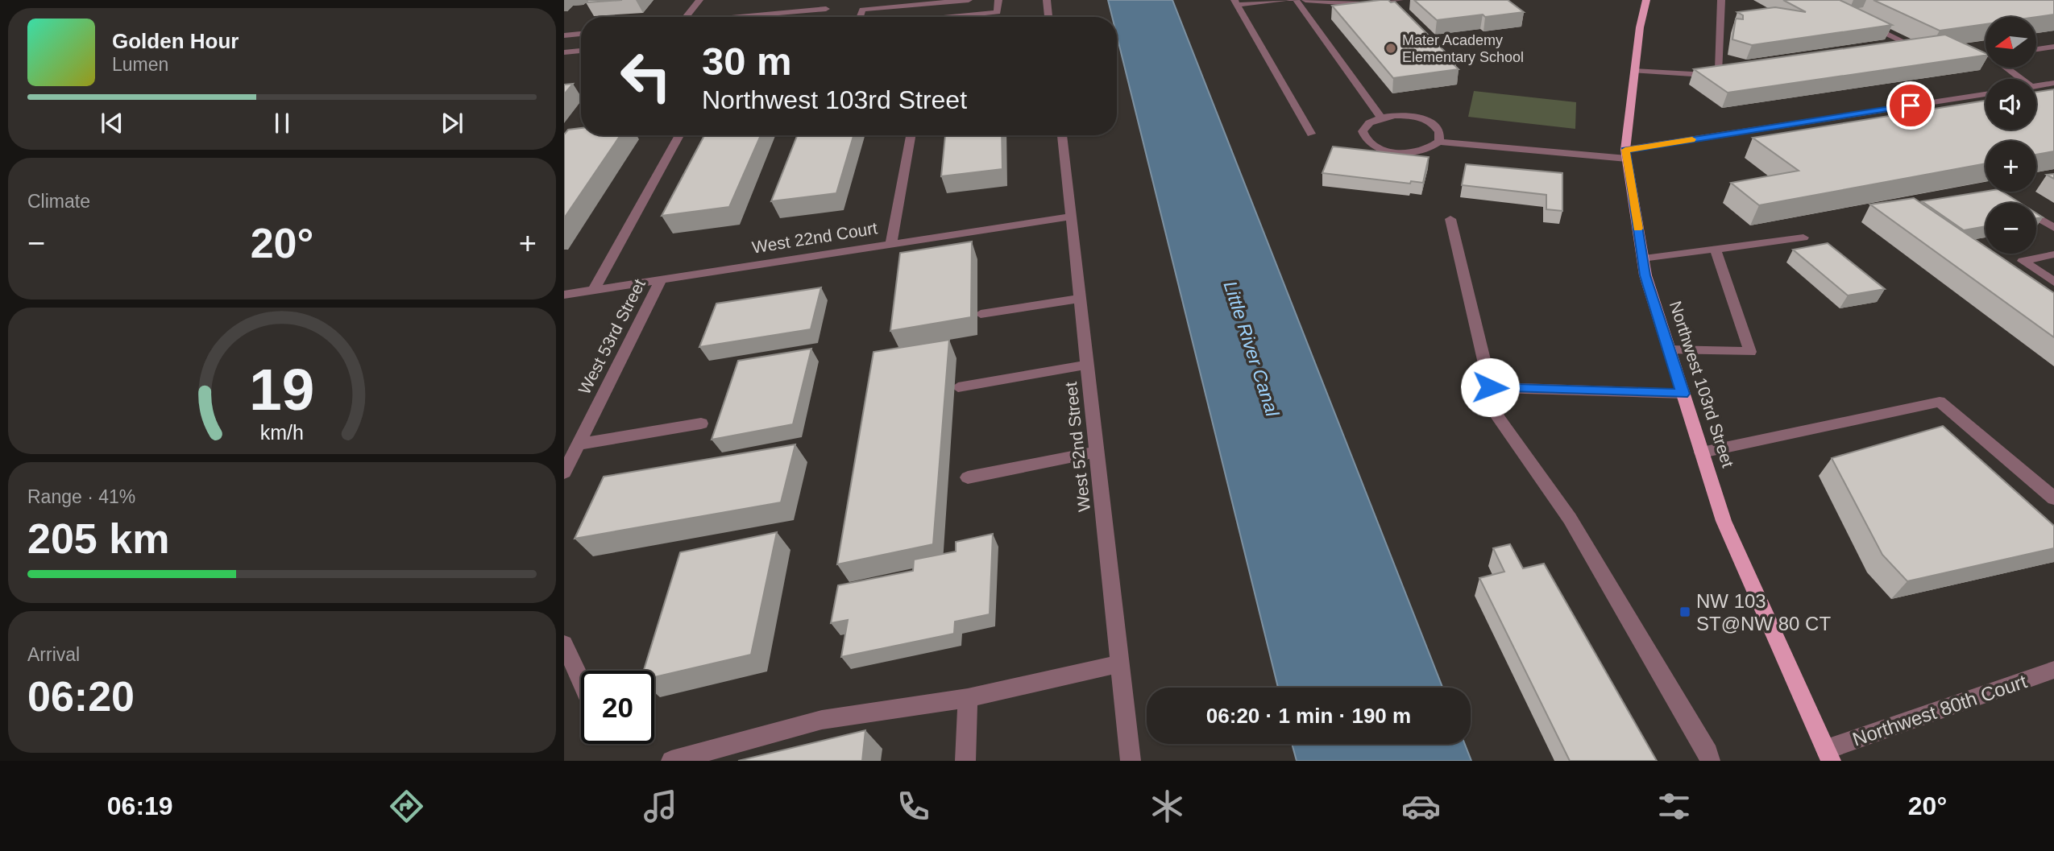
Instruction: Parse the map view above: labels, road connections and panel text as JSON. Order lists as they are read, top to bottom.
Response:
{
  "streets": {
    "main road": ["Northwest 103rd Street"],
    "street": [
      "West 22nd Court",
      "West 53rd Street",
      "West 52nd Street",
      "Northwest 80th Court"
    ]
  },
  "crossings": [
    ["West 22nd Court", "West 53rd Street"],
    ["West 22nd Court", "West 52nd Street"],
    ["Northwest 103rd Street", "Northwest 80th Court"]
  ],
  "water": ["Little River Canal"],
  "places": {
    "other": ["Mater Academy Elementary School"],
    "transit": ["NW 103 ST@NW 80 CT"]
  },
  "north": "left",
  "page": {
    "map_buttons": ["+", "−"],
    "turn": ["30 m", "Northwest 103rd Street"],
    "song": ["Golden Hour", "Lumen"],
    "tile": [
      "Climate",
      ["Range · 41%", "205 km"],
      ["Arrival", "06:20"]
    ],
    "heat": ["−", "20°", "+"],
    "limit": "20",
    "trip": "06:20 · 1 min · 190 m",
    "tabs": ["06:19", "20°"],
    "gauge": ["19", "km/h"]
  }
}
